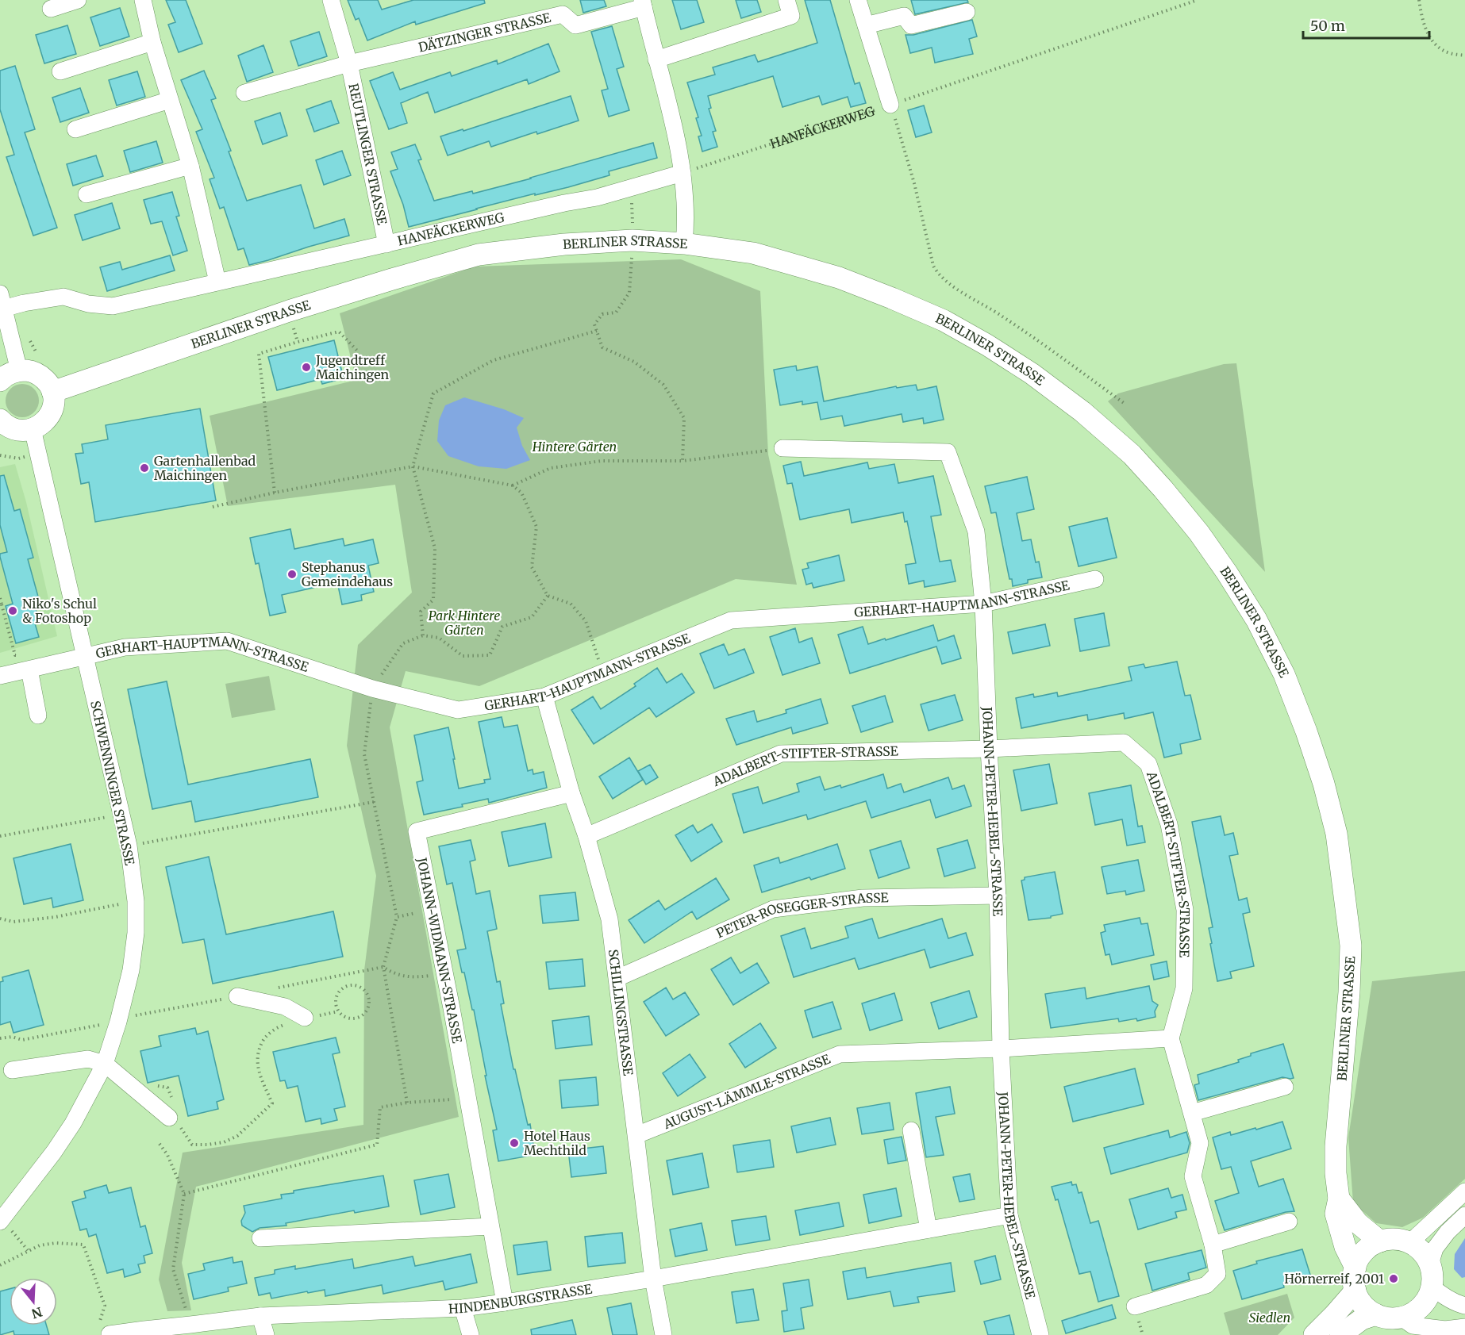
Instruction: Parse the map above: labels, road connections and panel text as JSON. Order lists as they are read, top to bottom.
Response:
{
  "streets": {
    "main road": ["BERLINER STRASSE"],
    "street": [
      "DÄTZINGER STRASSE",
      "HANFÄCKERWEG",
      "REUTLINGER STRASSE",
      "GERHART-HAUPTMANN-STRASSE",
      "ADALBERT-STIFTER-STRASSE",
      "SCHWENNINGER STRASSE",
      "JOHANN-PETER-HEBEL-STRASSE",
      "PETER-ROSEGGER-STRASSE",
      "JOHANN-WIDMANN-STRASSE",
      "SCHILLINGSTRASSE",
      "AUGUST-LÄMMLE-STRASSE",
      "HINDENBURGSTRASSE"
    ]
  },
  "crossings": [
    ["DÄTZINGER STRASSE", "REUTLINGER STRASSE"],
    ["HANFÄCKERWEG", "REUTLINGER STRASSE"],
    ["GERHART-HAUPTMANN-STRASSE", "SCHWENNINGER STRASSE"],
    ["GERHART-HAUPTMANN-STRASSE", "JOHANN-PETER-HEBEL-STRASSE"],
    ["GERHART-HAUPTMANN-STRASSE", "SCHILLINGSTRASSE"],
    ["ADALBERT-STIFTER-STRASSE", "JOHANN-PETER-HEBEL-STRASSE"],
    ["ADALBERT-STIFTER-STRASSE", "SCHILLINGSTRASSE"],
    ["JOHANN-PETER-HEBEL-STRASSE", "PETER-ROSEGGER-STRASSE"],
    ["JOHANN-PETER-HEBEL-STRASSE", "AUGUST-LÄMMLE-STRASSE"],
    ["JOHANN-PETER-HEBEL-STRASSE", "HINDENBURGSTRASSE"],
    ["PETER-ROSEGGER-STRASSE", "SCHILLINGSTRASSE"],
    ["JOHANN-WIDMANN-STRASSE", "SCHILLINGSTRASSE"],
    ["JOHANN-WIDMANN-STRASSE", "HINDENBURGSTRASSE"],
    ["SCHILLINGSTRASSE", "AUGUST-LÄMMLE-STRASSE"],
    ["SCHILLINGSTRASSE", "HINDENBURGSTRASSE"]
  ],
  "parks": ["Hintere Gärten", "Park Hintere Gärten", "Siedlen"],
  "places": [
    "Jugendtreff Maichingen",
    "Gartenhallenbad Maichingen",
    "Stephanus Gemeindehaus",
    "Niko's Schul & Fotoshop",
    "Hotel Haus Mechthild",
    "Hörnerreif, 2001"
  ],
  "scale_bar": "50 m",
  "north": "bottom"
}
